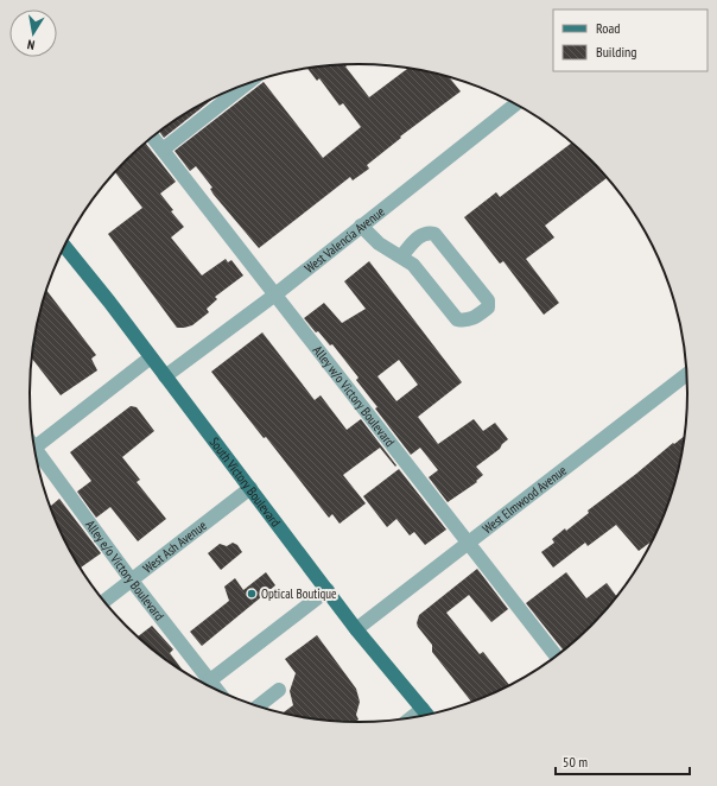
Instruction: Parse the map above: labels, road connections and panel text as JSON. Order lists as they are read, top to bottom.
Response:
{
  "streets": {
    "main road": ["South Victory Boulevard"],
    "street": [
      "West Valencia Avenue",
      "Alley w/o Victory Boulevard",
      "West Elmwood Avenue",
      "West Ash Avenue",
      "Alley e/o Victory Boulevard"
    ]
  },
  "crossings": [
    ["West Valencia Avenue", "Alley w/o Victory Boulevard"],
    ["West Valencia Avenue", "South Victory Boulevard"],
    ["Alley w/o Victory Boulevard", "West Elmwood Avenue"],
    ["South Victory Boulevard", "West Elmwood Avenue"],
    ["South Victory Boulevard", "West Ash Avenue"],
    ["West Ash Avenue", "Alley e/o Victory Boulevard"]
  ],
  "places": ["Optical Boutique"],
  "legend": ["Road", "Building"],
  "scale_bar": "50 m",
  "north": "bottom"
}
